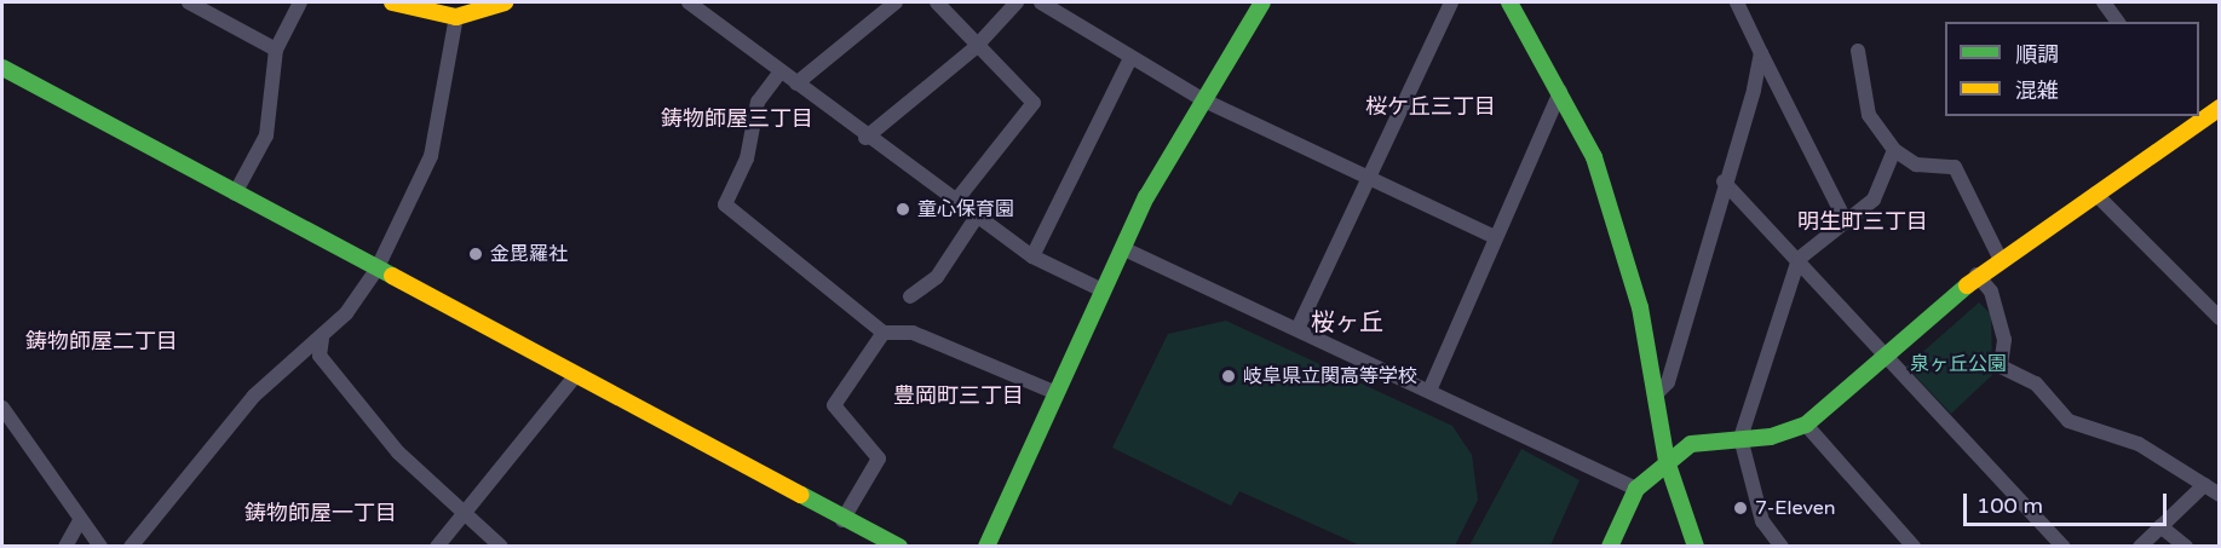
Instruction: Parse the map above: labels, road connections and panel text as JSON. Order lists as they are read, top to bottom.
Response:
{
  "districts": [
    "桜ケ丘三丁目",
    "鋳物師屋三丁目",
    "明生町三丁目",
    "桜ヶ丘",
    "鋳物師屋二丁目",
    "豊岡町三丁目",
    "鋳物師屋一丁目"
  ],
  "parks": ["泉ヶ丘公園"],
  "places": [
    "童心保育園",
    "金毘羅社",
    "岐阜県立関高等学校",
    "7-Eleven"
  ],
  "legend": ["順調", "混雑"],
  "scale_bar": "100 m"
}
